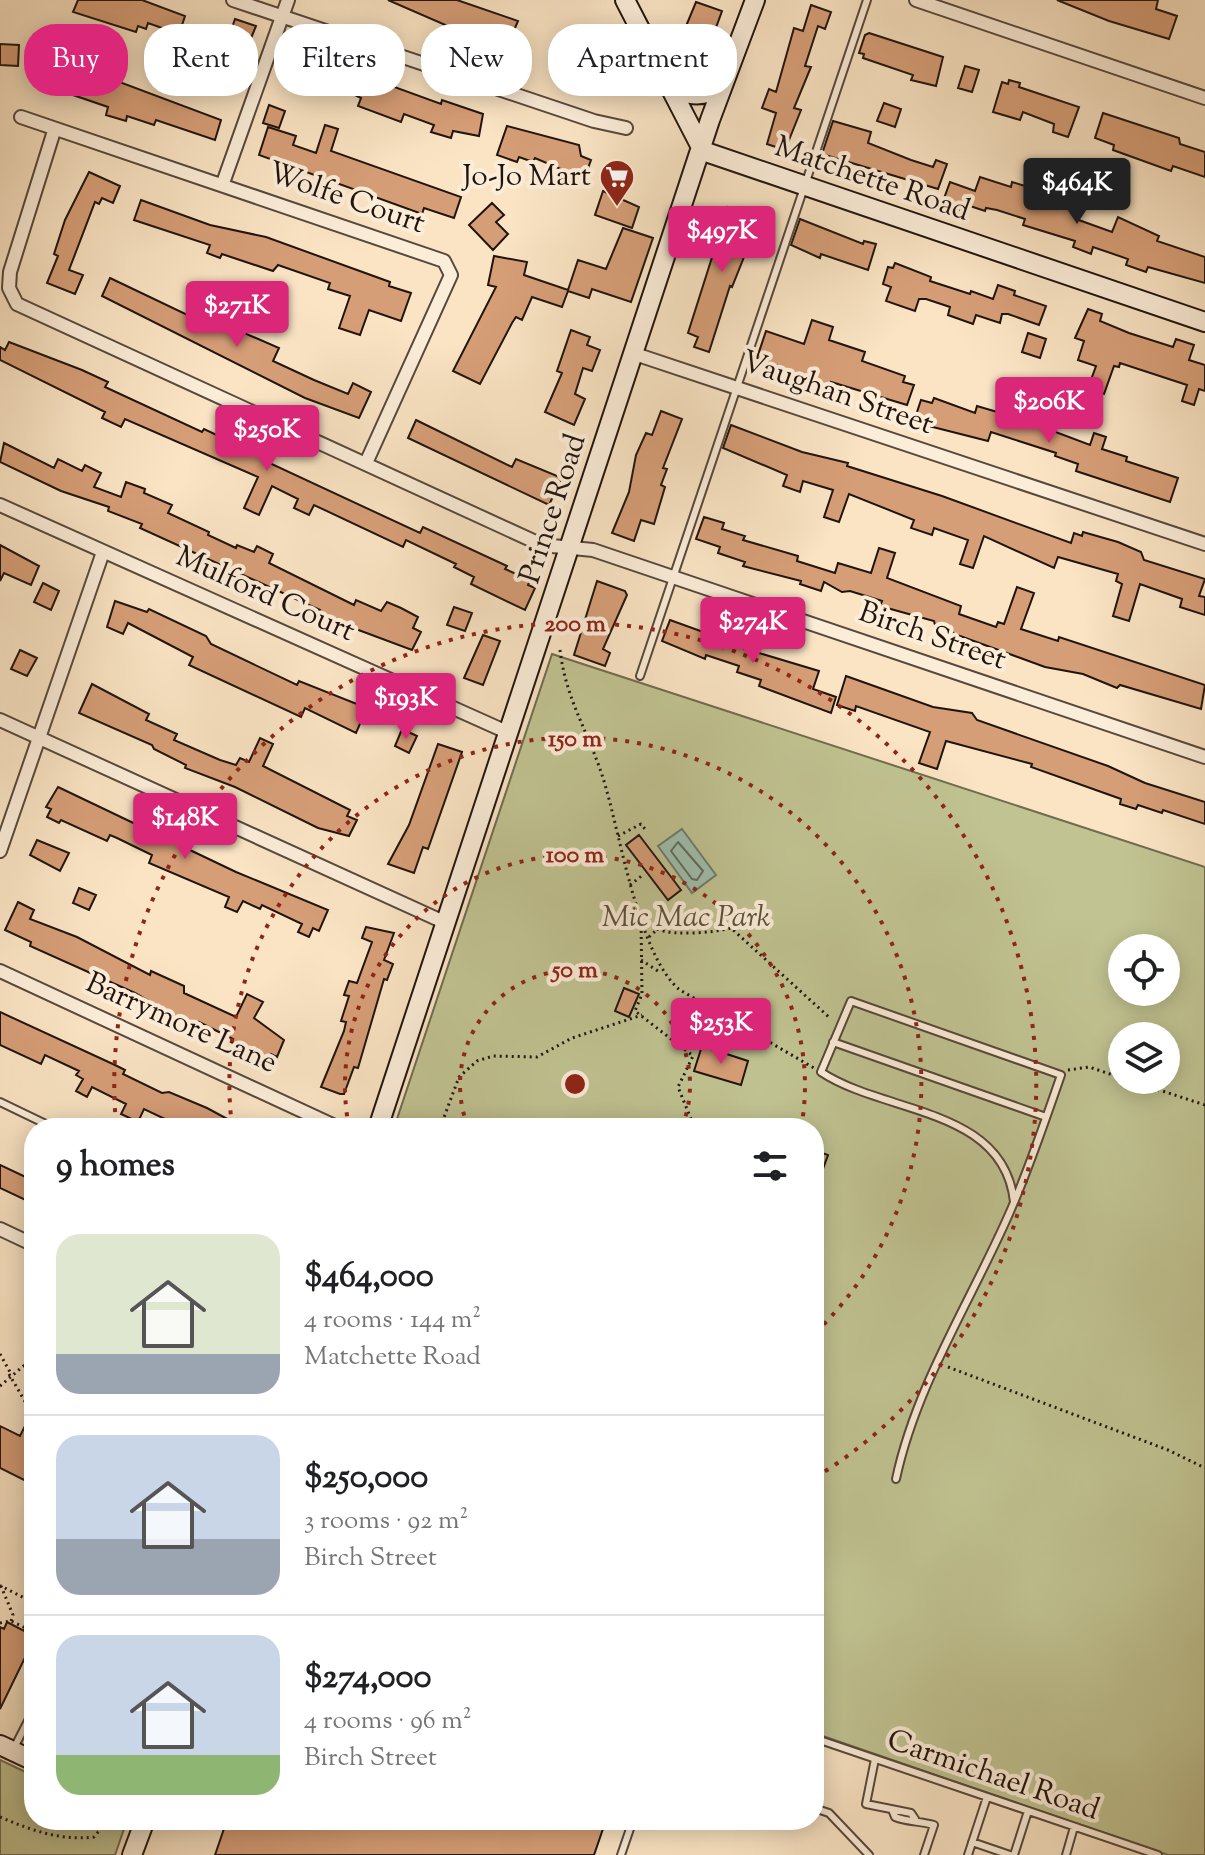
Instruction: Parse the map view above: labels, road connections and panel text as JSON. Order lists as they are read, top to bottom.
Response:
{
  "streets": {
    "street": [
      "Matchette Road",
      "Wolfe Court",
      "Vaughan Street",
      "Prince Road",
      "Mulford Court",
      "Birch Street",
      "Barrymore Lane"
    ],
    "lane": ["Carmichael Road"]
  },
  "crossings": [
    ["Matchette Road", "Prince Road"],
    ["Wolfe Court", "Birch Street"],
    ["Vaughan Street", "Prince Road"],
    ["Prince Road", "Mulford Court"],
    ["Prince Road", "Birch Street"]
  ],
  "parks": ["Mic Mac Park"],
  "places": {
    "supermarket": ["Jo-Jo Mart"]
  },
  "page": {
    "chip": [
      "Buy",
      "Rent",
      "Filters",
      "New",
      "Apartment"
    ],
    "price": [
      "$464K",
      "$497K",
      "$271K",
      "$206K",
      "$250K",
      "$274K",
      "$193K",
      "$148K",
      "$253K"
    ],
    "heading": "9 homes",
    "list": [
      {
        "name": "$464,000",
        "note": "4 rooms · 144 m² · Matchette Road"
      },
      {
        "name": "$250,000",
        "note": "3 rooms · 92 m² · Birch Street"
      },
      {
        "name": "$274,000",
        "note": "4 rooms · 96 m² · Birch Street"
      }
    ]
  },
  "rings": [
    "200 m",
    "150 m",
    "100 m",
    "50 m"
  ]
}
